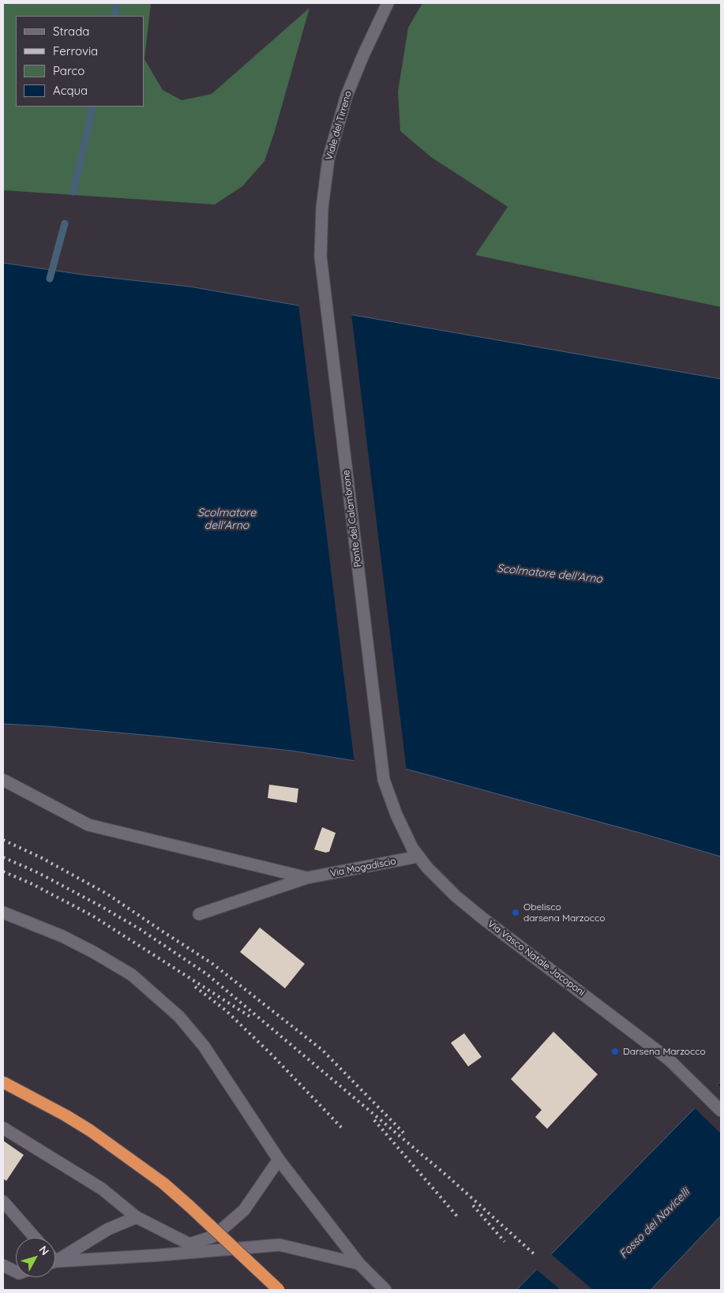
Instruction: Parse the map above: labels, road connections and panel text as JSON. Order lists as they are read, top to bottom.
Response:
{
  "streets": {
    "main road": [
      "Viale del Tirreno",
      "Ponte del Calambrone",
      "Via Mogadiscio",
      "Via Vasco Natale Jacoponi"
    ]
  },
  "crossings": [
    ["Viale del Tirreno", "Ponte del Calambrone"],
    ["Ponte del Calambrone", "Via Vasco Natale Jacoponi"],
    ["Via Mogadiscio", "Via Vasco Natale Jacoponi"]
  ],
  "water": ["Scolmatore dell'Arno", "Fosso dei Navicelli"],
  "places": ["Obelisco darsena Marzocco", "Darsena Marzocco"],
  "legend": [
    "Strada",
    "Ferrovia",
    "Parco",
    "Acqua"
  ],
  "north": "top right"
}
